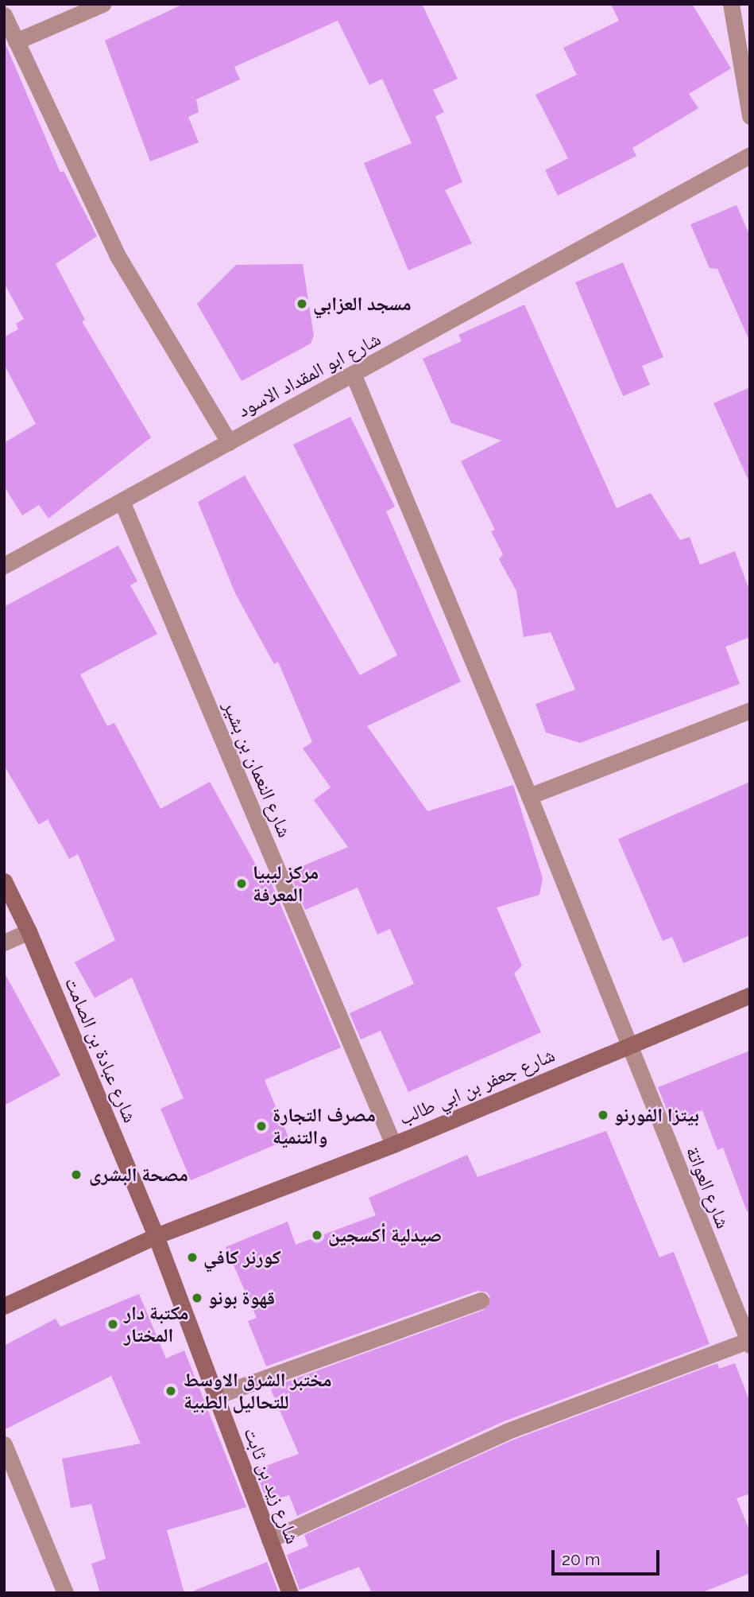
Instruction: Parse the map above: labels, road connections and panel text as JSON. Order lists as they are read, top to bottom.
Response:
{
  "streets": {
    "street": [
      "شارع ابو المقداد الاسود",
      "شارع النعمان بن بشير",
      "شارع عبادة بن الصامت",
      "شارع جعفر بن ابي طالب",
      "شارع العواتة",
      "شارع زيد بن ثابت"
    ]
  },
  "crossings": [
    ["شارع ابو المقداد الاسود", "شارع النعمان بن بشير"],
    ["شارع ابو المقداد الاسود", "شارع العواتة"],
    ["شارع النعمان بن بشير", "شارع جعفر بن ابي طالب"],
    ["شارع عبادة بن الصامت", "شارع جعفر بن ابي طالب"],
    ["شارع عبادة بن الصامت", "شارع زيد بن ثابت"],
    ["شارع جعفر بن ابي طالب", "شارع العواتة"],
    ["شارع جعفر بن ابي طالب", "شارع زيد بن ثابت"]
  ],
  "places": [
    "مسجد العزابي",
    "مركز ليبيا المعرفة",
    "بيتزا الفورنو",
    "مصرف التجارة والتنمية",
    "مصحة البشرى",
    "صيدلية أكسجين",
    "كورنر كافي",
    "قهوة بونو",
    "مكتبة دار المختار",
    "مختبر الشرق الاوسط للتحاليل الطبية"
  ],
  "scale_bar": "20 m"
}
